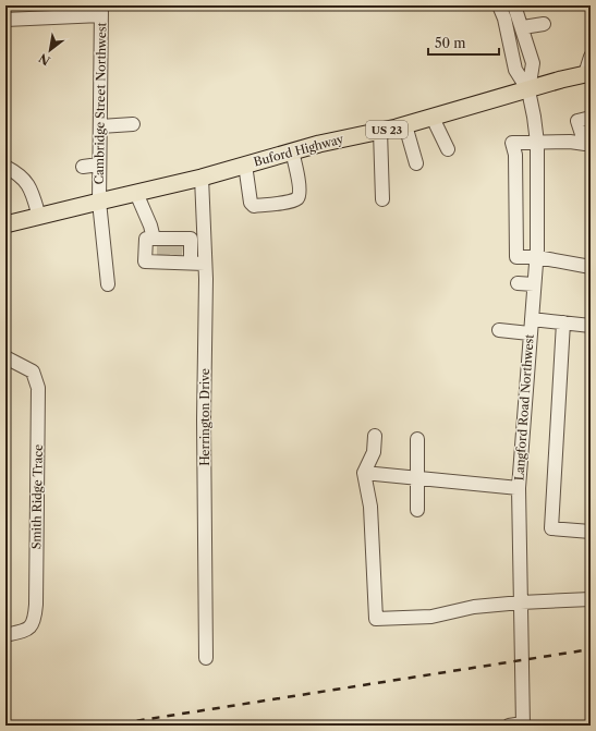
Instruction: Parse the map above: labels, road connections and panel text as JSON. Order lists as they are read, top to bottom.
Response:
{
  "streets": {
    "main road": ["US 23", "Buford Highway"],
    "street": [
      "Cambridge Street Northwest",
      "Langford Road Northwest",
      "Herrington Drive",
      "Smith Ridge Trace"
    ]
  },
  "crossings": [
    ["Cambridge Street Northwest", "Buford Highway"],
    ["Buford Highway", "Langford Road Northwest"],
    ["Buford Highway", "Herrington Drive"]
  ],
  "scale_bar": "50 m",
  "north": "bottom left"
}
